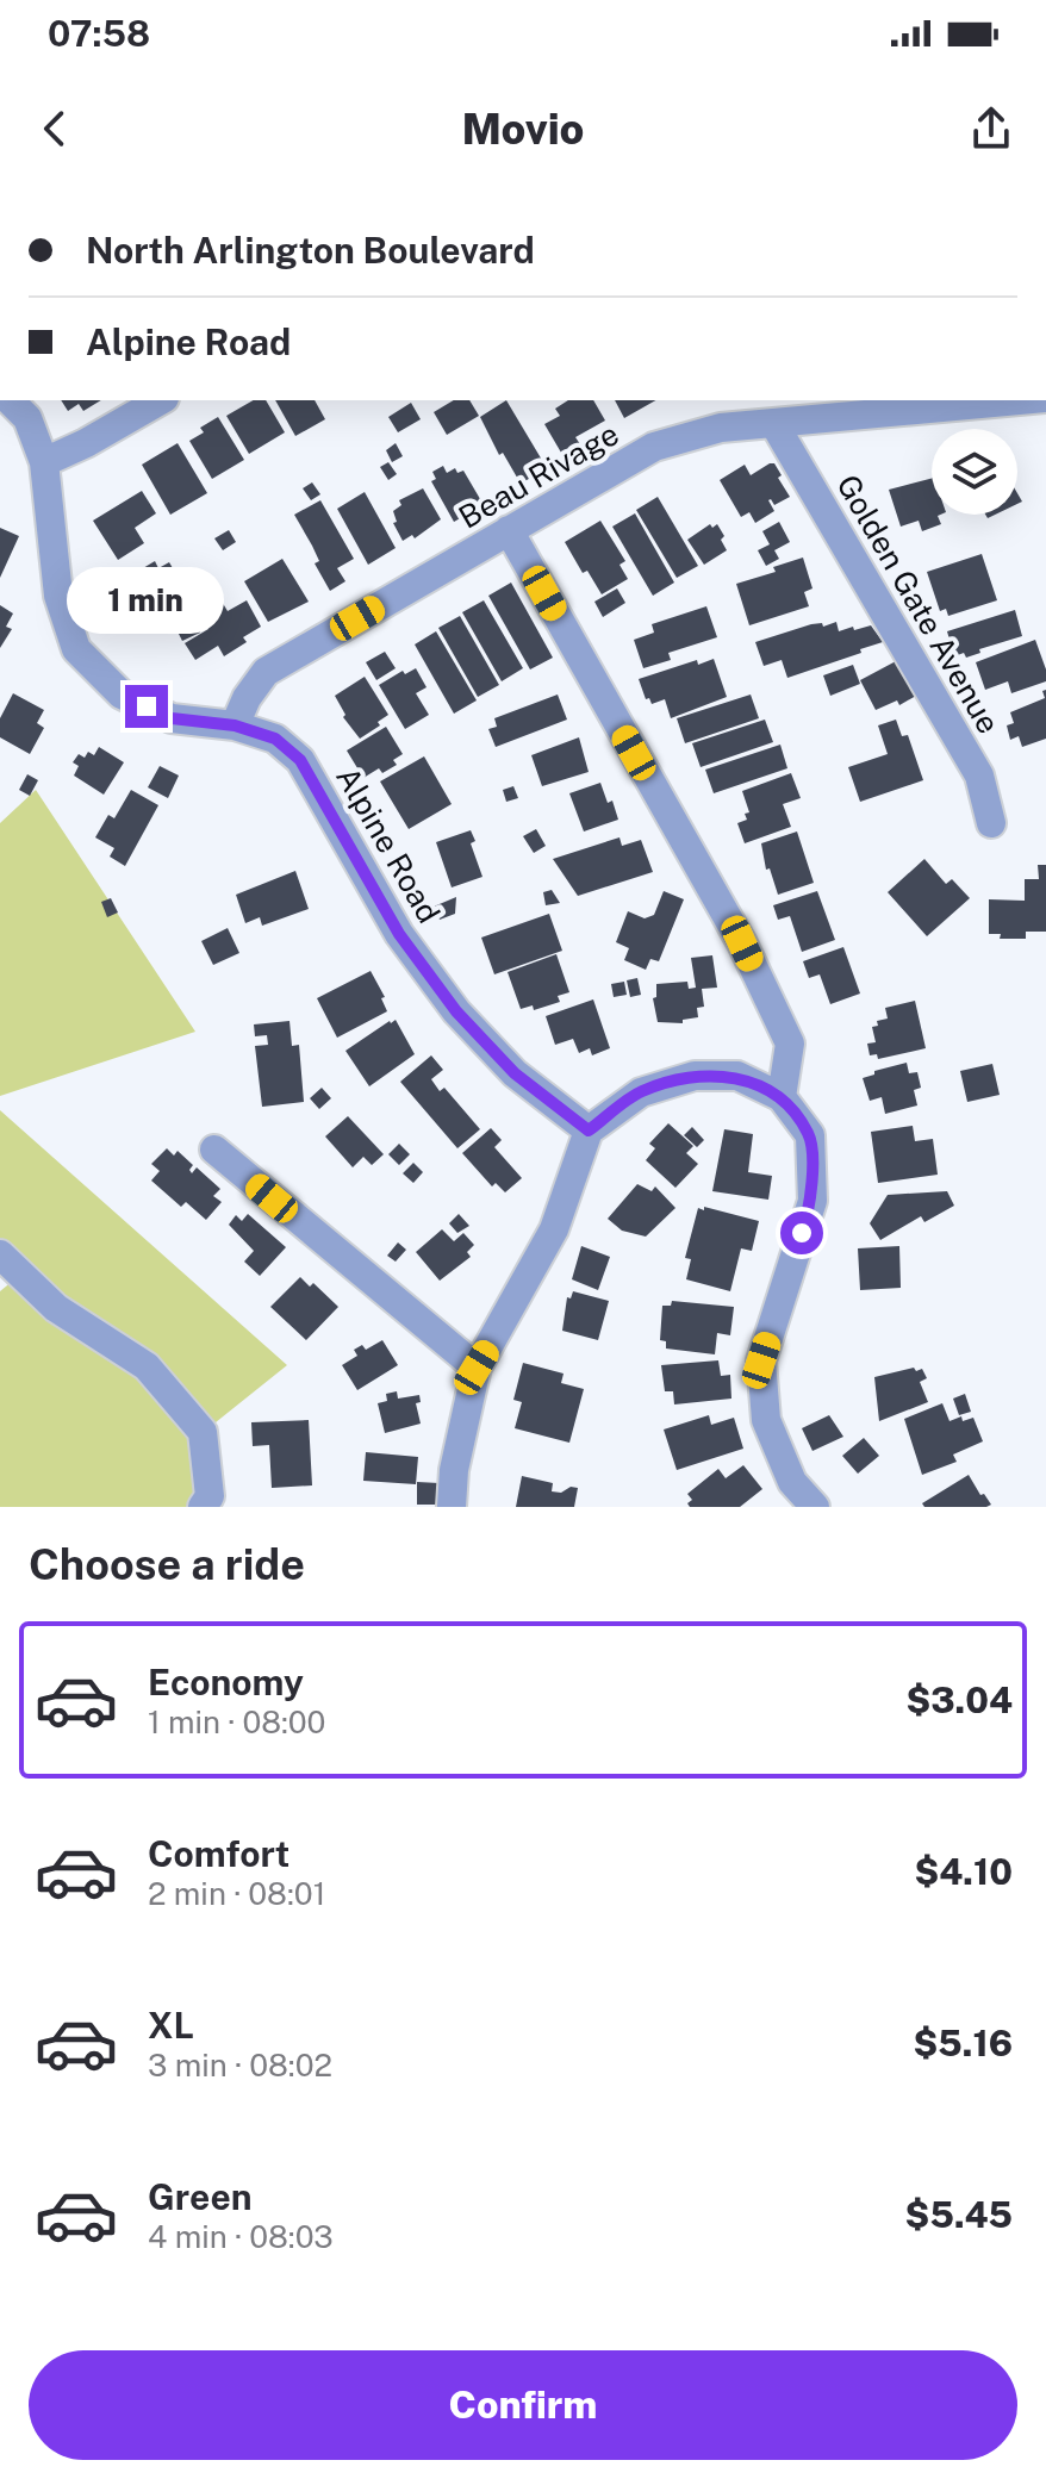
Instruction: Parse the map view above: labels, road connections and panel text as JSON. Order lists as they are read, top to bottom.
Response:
{
  "streets": {
    "street": ["Beau Rivage", "Golden Gate Avenue", "Alpine Road"]
  },
  "crossings": [
    ["Beau Rivage", "Golden Gate Avenue"],
    ["Beau Rivage", "Alpine Road"]
  ],
  "page": {
    "status": "07:58",
    "header": "Movio",
    "banner": ["North Arlington Boulevard", "Alpine Road"],
    "bubble": "1 min",
    "heading": "Choose a ride",
    "list": [
      {
        "name": "Economy",
        "note": "1 min · 08:00",
        "value": "$3.04"
      },
      {
        "name": "Comfort",
        "note": "2 min · 08:01",
        "value": "$4.10"
      },
      {
        "name": "XL",
        "note": "3 min · 08:02",
        "value": "$5.16"
      },
      {
        "name": "Green",
        "note": "4 min · 08:03",
        "value": "$5.45"
      }
    ],
    "buttons": "Confirm"
  }
}
